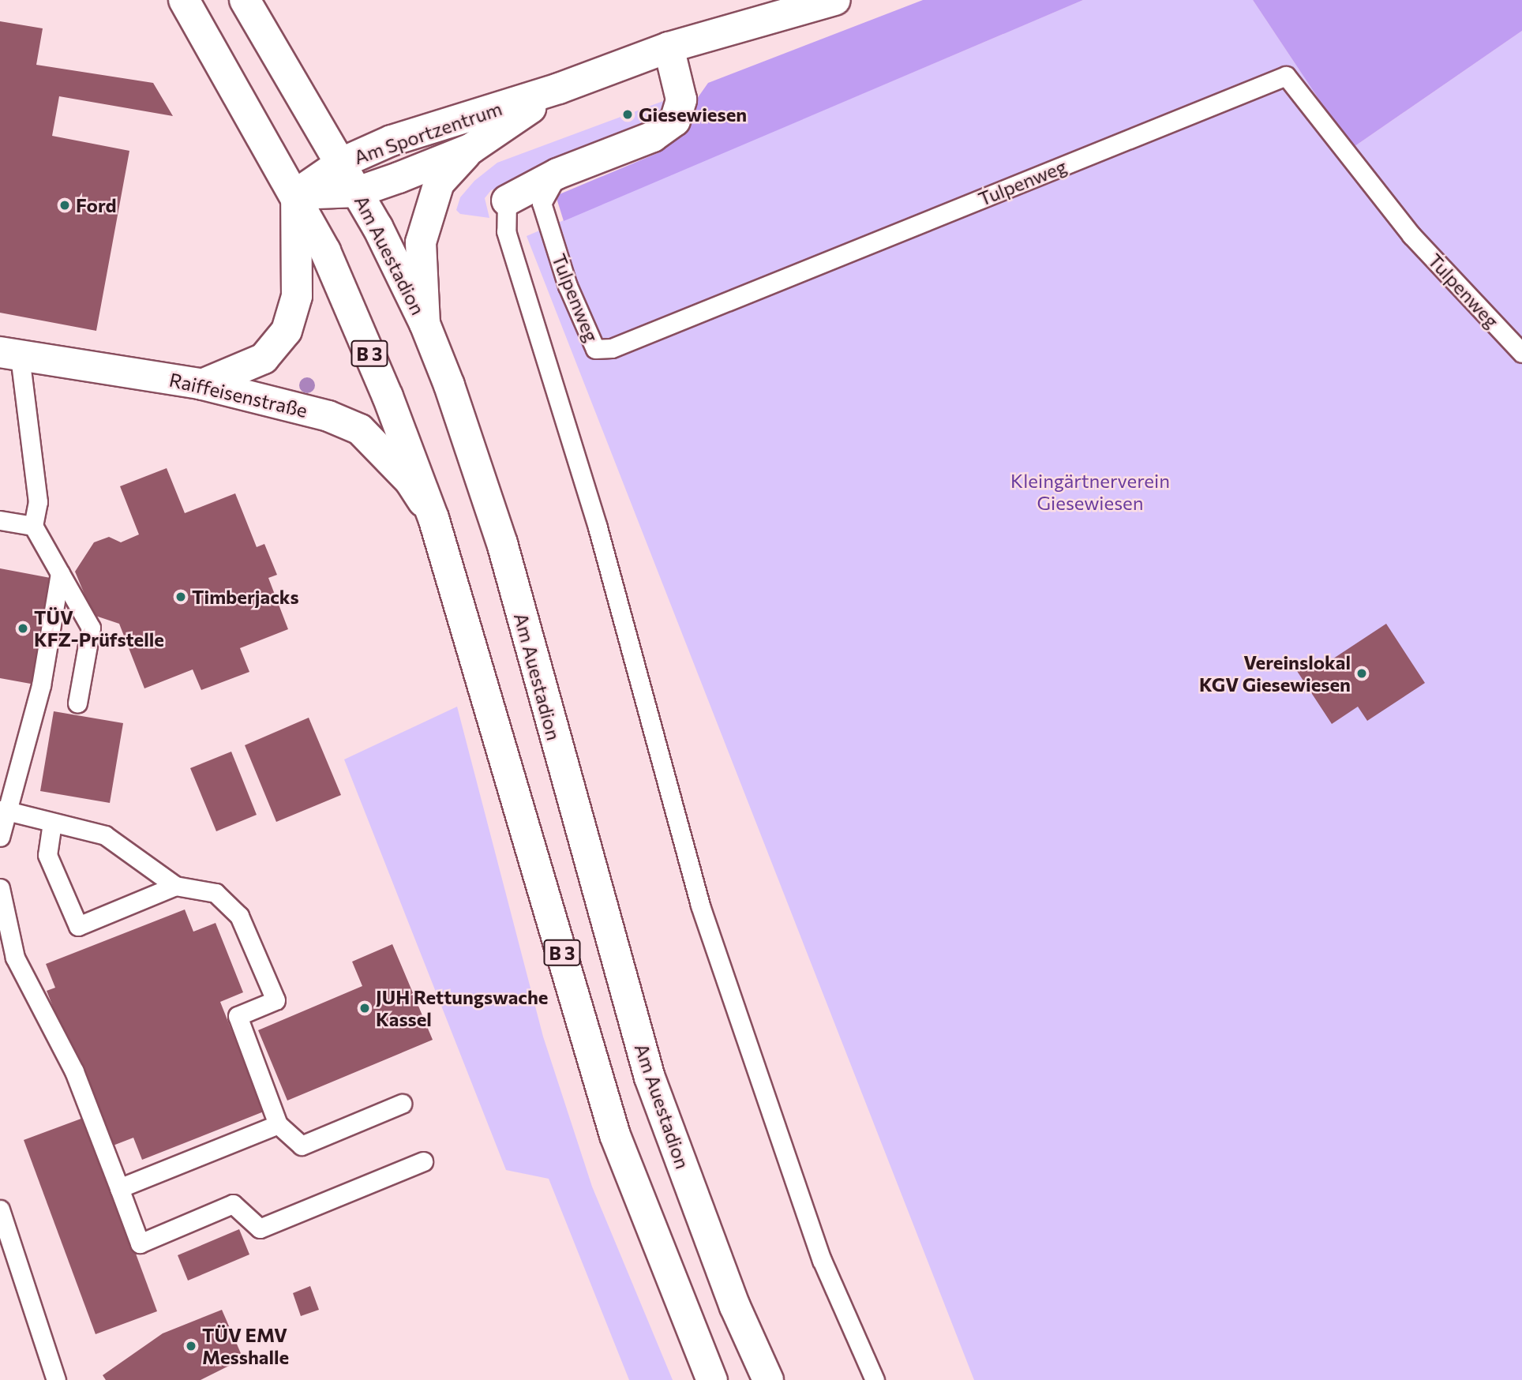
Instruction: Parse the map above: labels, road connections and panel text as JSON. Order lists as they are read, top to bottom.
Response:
{
  "streets": {
    "main road": [
      "Am Sportzentrum",
      "Am Auestadion",
      "B 3",
      "Raiffeisenstraße"
    ],
    "lane": ["Tulpenweg"]
  },
  "crossings": [
    ["Am Sportzentrum", "Am Auestadion"],
    ["Am Sportzentrum", "B 3"],
    ["Am Auestadion", "B 3"],
    ["B 3", "Raiffeisenstraße"]
  ],
  "parks": ["Kleingärtnerverein Giesewiesen"],
  "places": [
    "Giesewiesen",
    "Ford",
    "Timberjacks",
    "TÜV KFZ-Prüfstelle",
    "Vereinslokal KGV Giesewiesen",
    "JUH Rettungswache Kassel",
    "TÜV EMV Messhalle"
  ]
}
